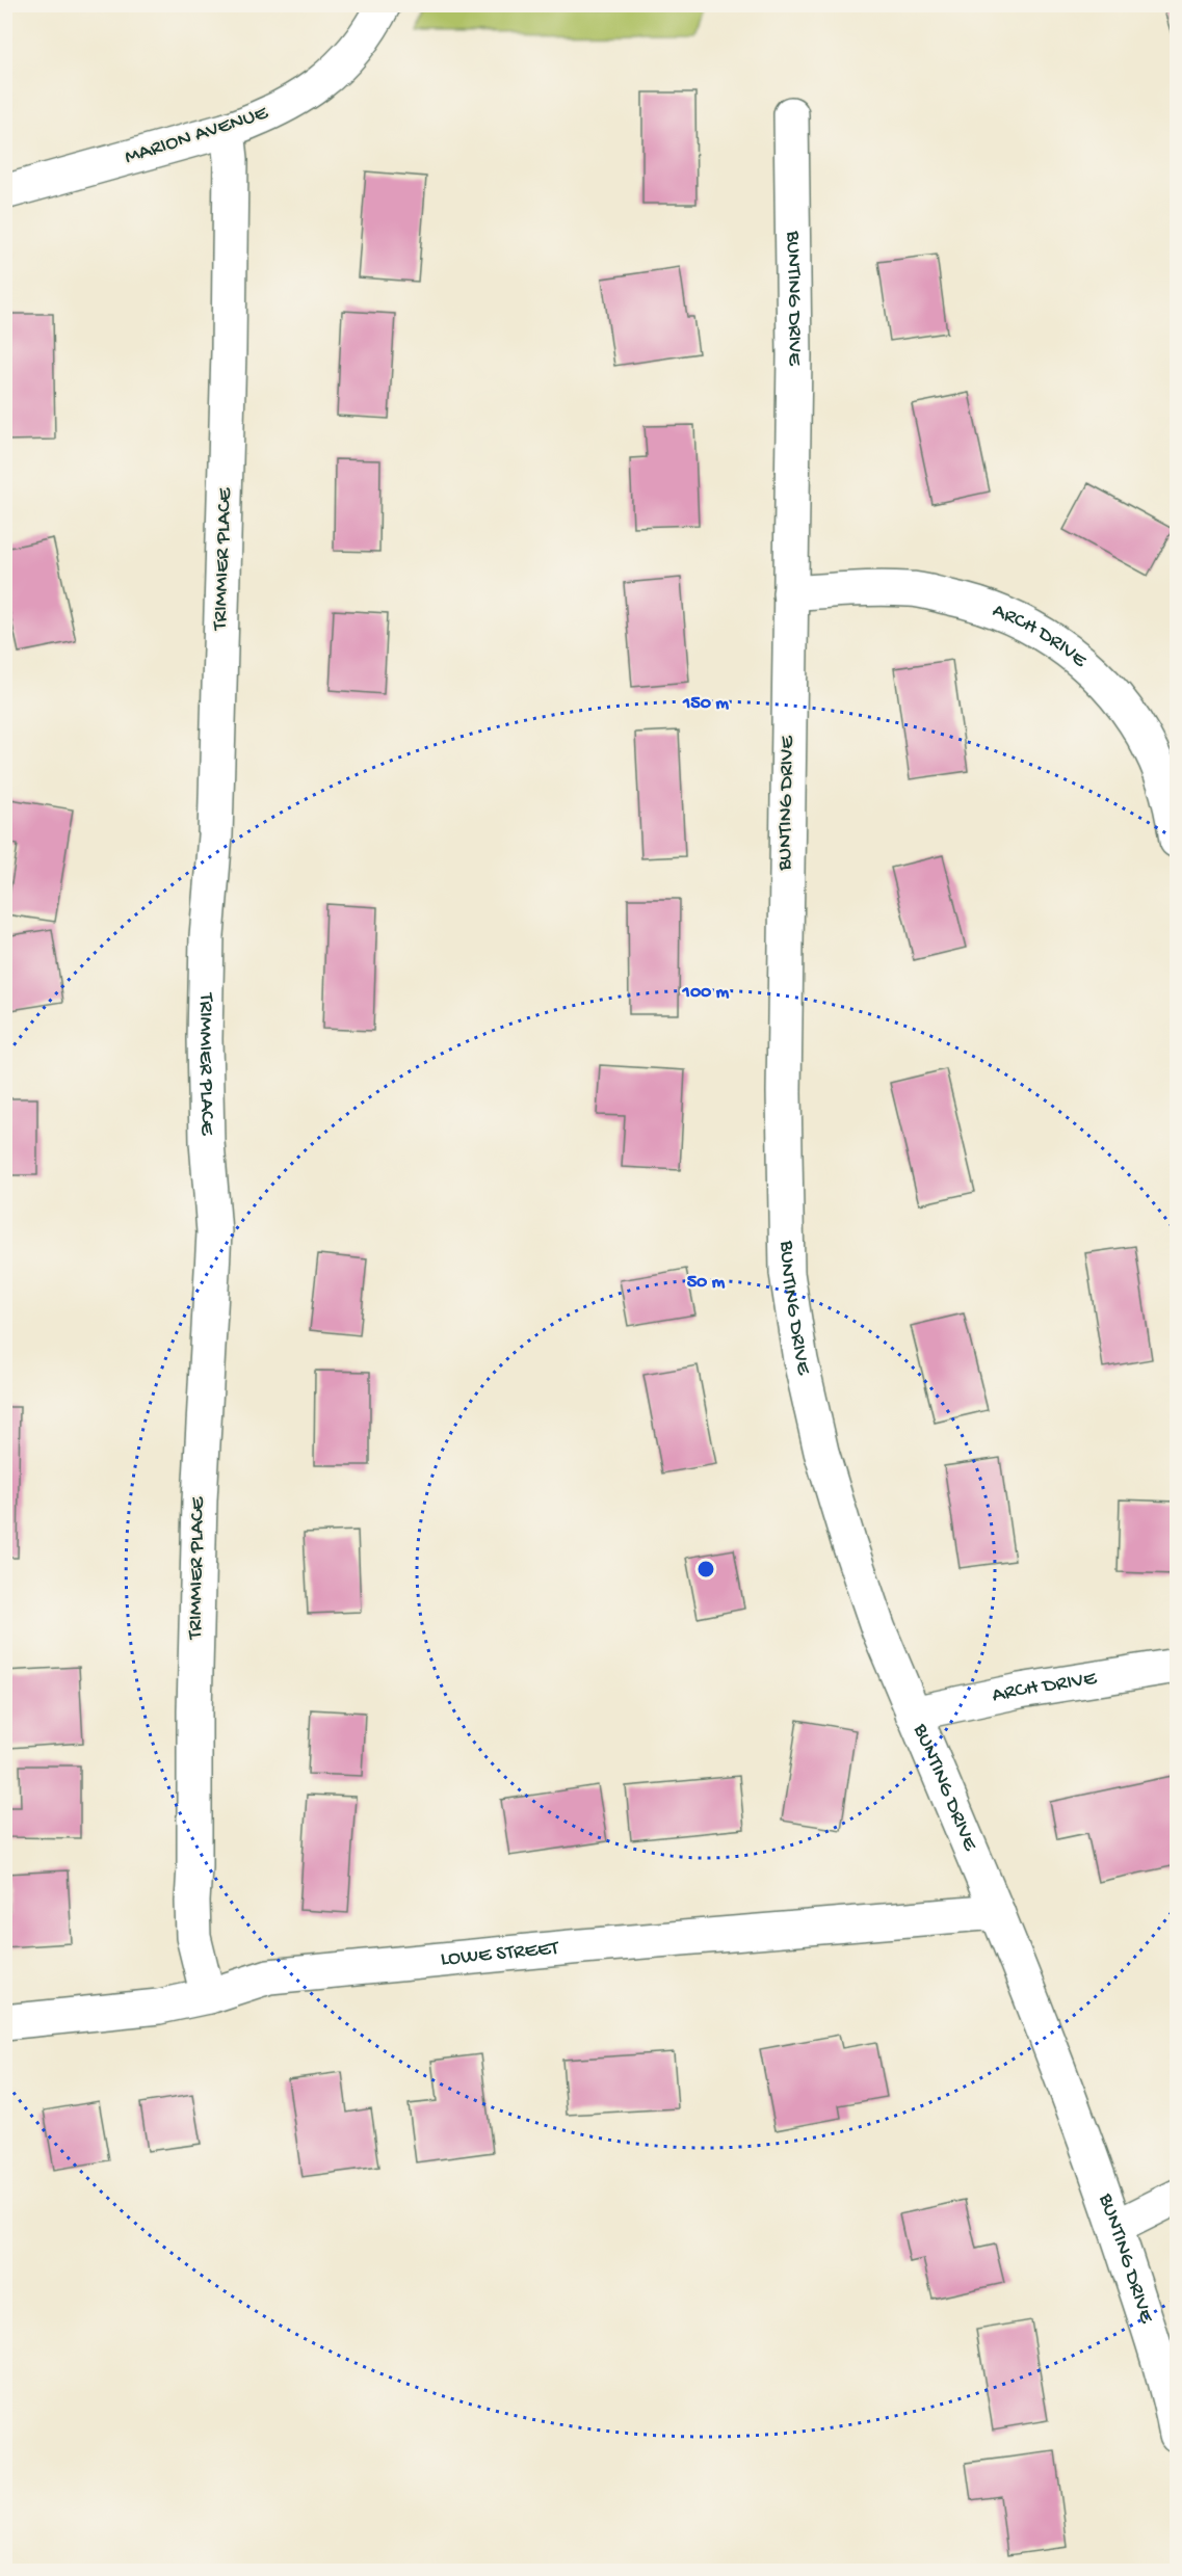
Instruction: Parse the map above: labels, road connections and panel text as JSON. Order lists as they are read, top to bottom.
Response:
{
  "streets": {
    "street": [
      "MARION AVENUE",
      "BUNTING DRIVE",
      "TRIMMIER PLACE",
      "ARCH DRIVE",
      "LOWE STREET"
    ]
  },
  "crossings": [
    ["MARION AVENUE", "TRIMMIER PLACE"],
    ["BUNTING DRIVE", "ARCH DRIVE"],
    ["BUNTING DRIVE", "LOWE STREET"],
    ["TRIMMIER PLACE", "LOWE STREET"]
  ],
  "rings": ["150 m", "100 m", "50 m"]
}
